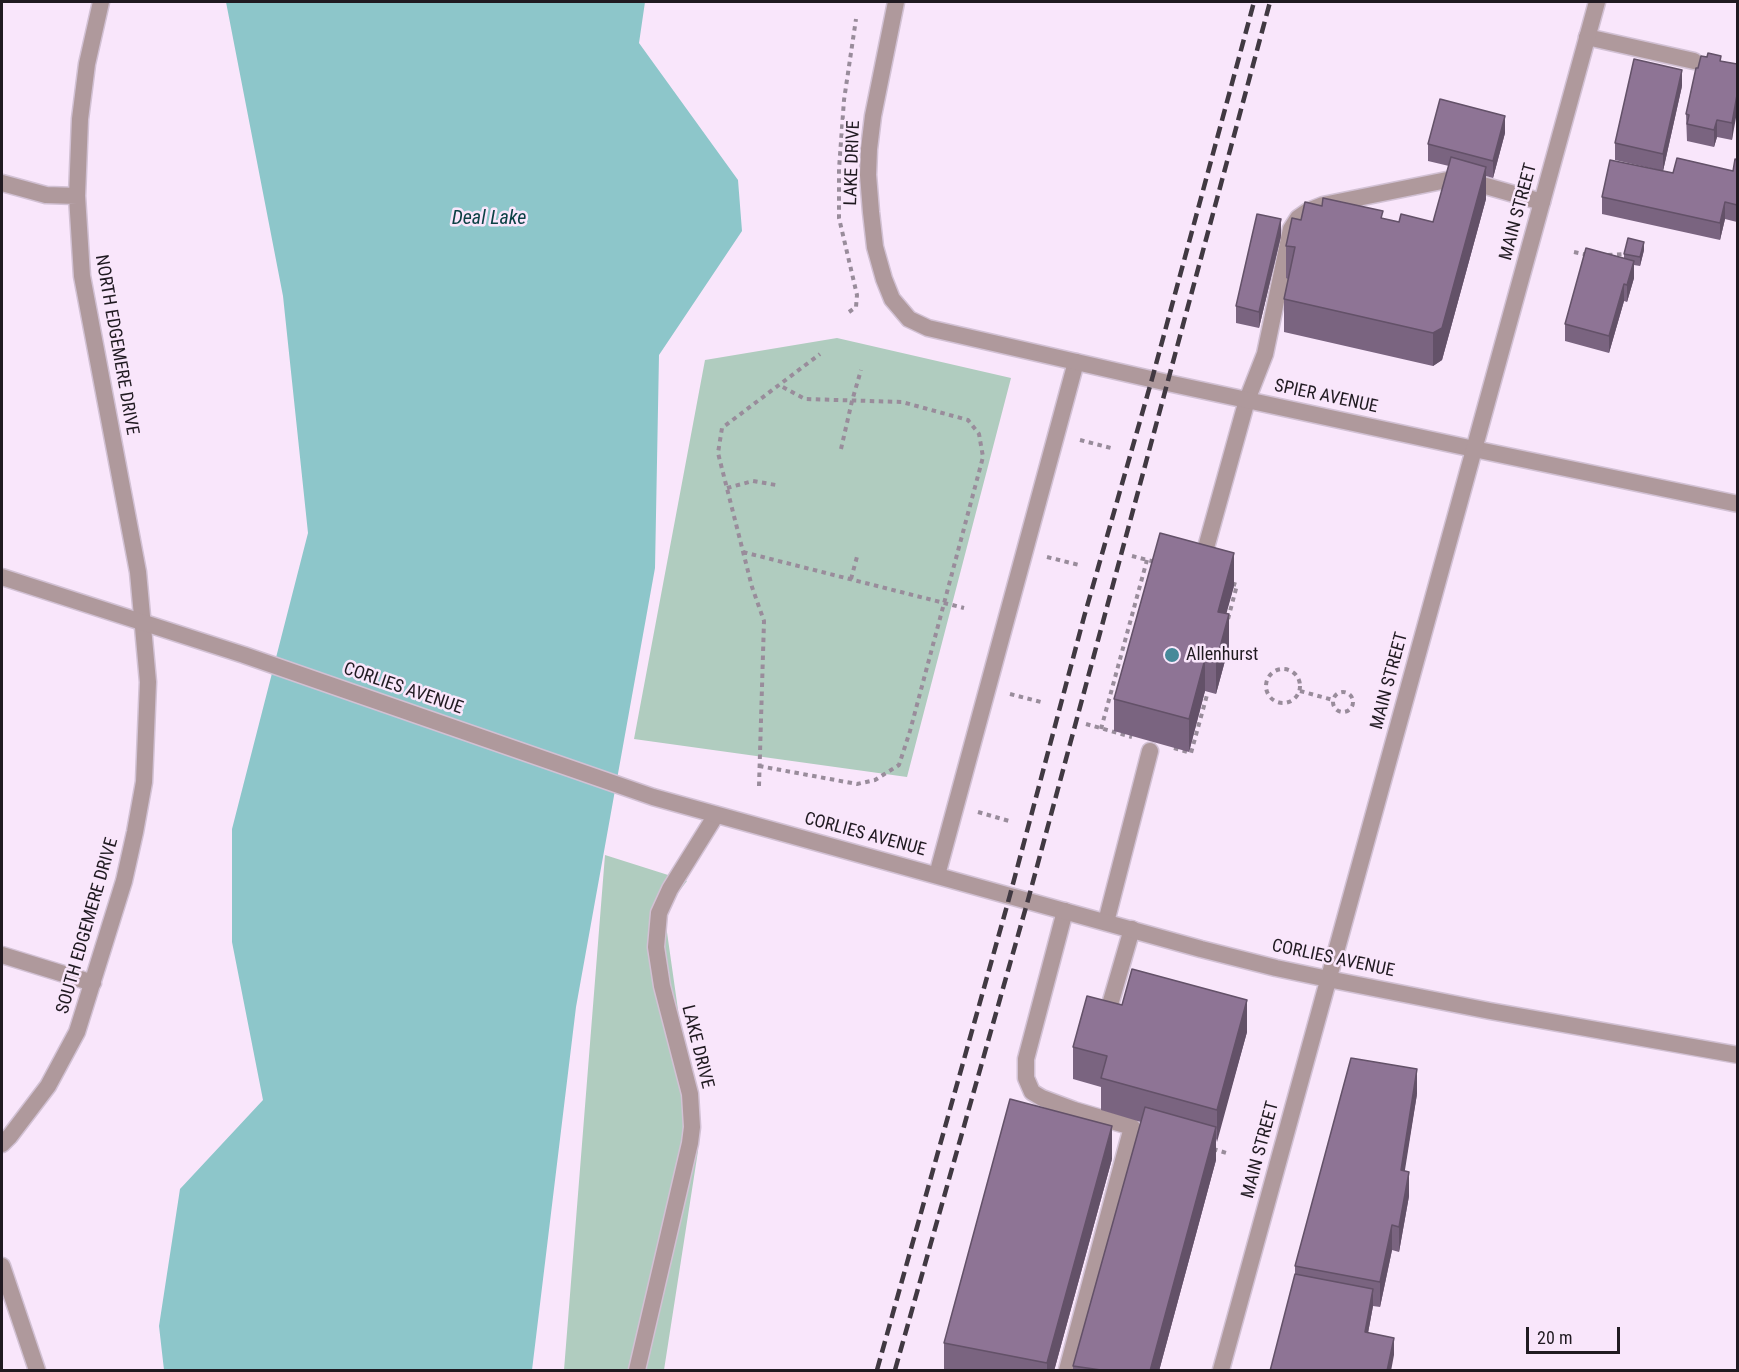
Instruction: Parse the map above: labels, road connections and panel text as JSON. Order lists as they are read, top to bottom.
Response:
{
  "streets": {
    "street": [
      "LAKE DRIVE",
      "MAIN STREET",
      "NORTH EDGEMERE DRIVE",
      "SPIER AVENUE",
      "CORLIES AVENUE",
      "SOUTH EDGEMERE DRIVE"
    ]
  },
  "crossings": [
    ["LAKE DRIVE", "SPIER AVENUE"],
    ["LAKE DRIVE", "CORLIES AVENUE"],
    ["MAIN STREET", "SPIER AVENUE"],
    ["MAIN STREET", "CORLIES AVENUE"],
    ["NORTH EDGEMERE DRIVE", "CORLIES AVENUE"],
    ["NORTH EDGEMERE DRIVE", "SOUTH EDGEMERE DRIVE"],
    ["CORLIES AVENUE", "SOUTH EDGEMERE DRIVE"]
  ],
  "water": ["Deal Lake"],
  "places": ["Allenhurst"],
  "scale_bar": "20 m"
}
